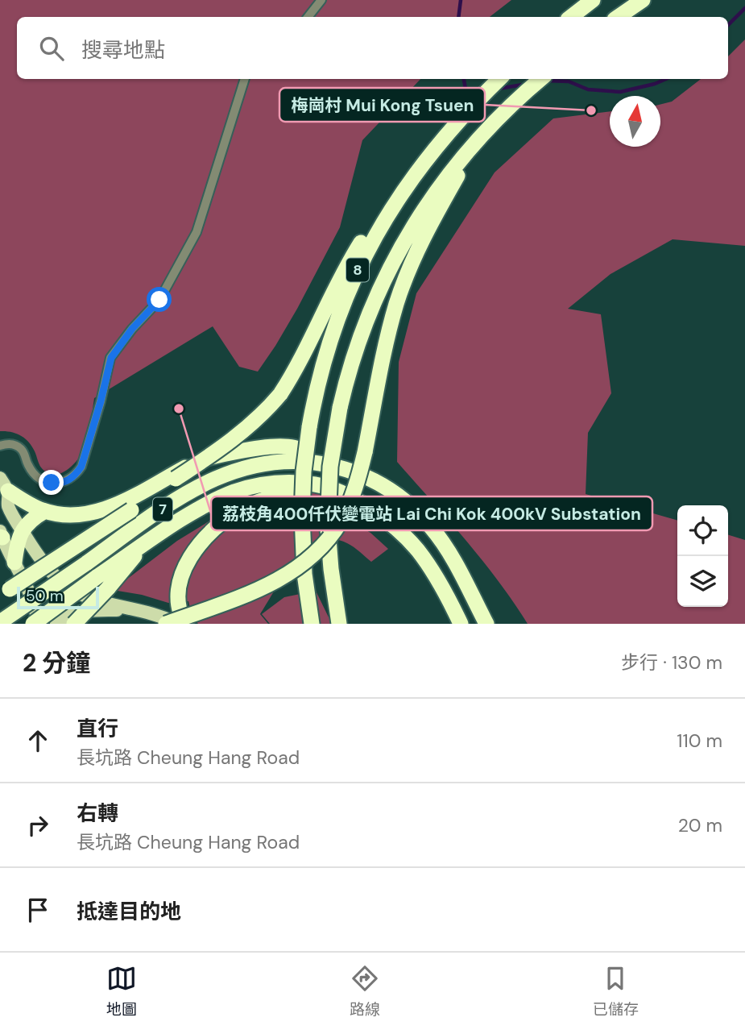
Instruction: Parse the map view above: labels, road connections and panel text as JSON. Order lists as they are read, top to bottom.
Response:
{
  "streets": {
    "highway": ["8", "7"]
  },
  "places": ["梅崗村 Mui Kong Tsuen", "荔枝角400仟伏變電站 Lai Chi Kok 400kV Substation"],
  "scale_bar": "50 m",
  "north": "top",
  "page": {
    "search": "搜尋地點",
    "scale": "50 m",
    "heading": ["2 分鐘", "步行 · 130 m"],
    "list": [
      ["直行", "長坑路 Cheung Hang Road", "110 m"],
      ["右轉", "長坑路 Cheung Hang Road", "20 m"],
      "抵達目的地"
    ],
    "nav": ["地圖", "路線", "已儲存"]
  }
}
